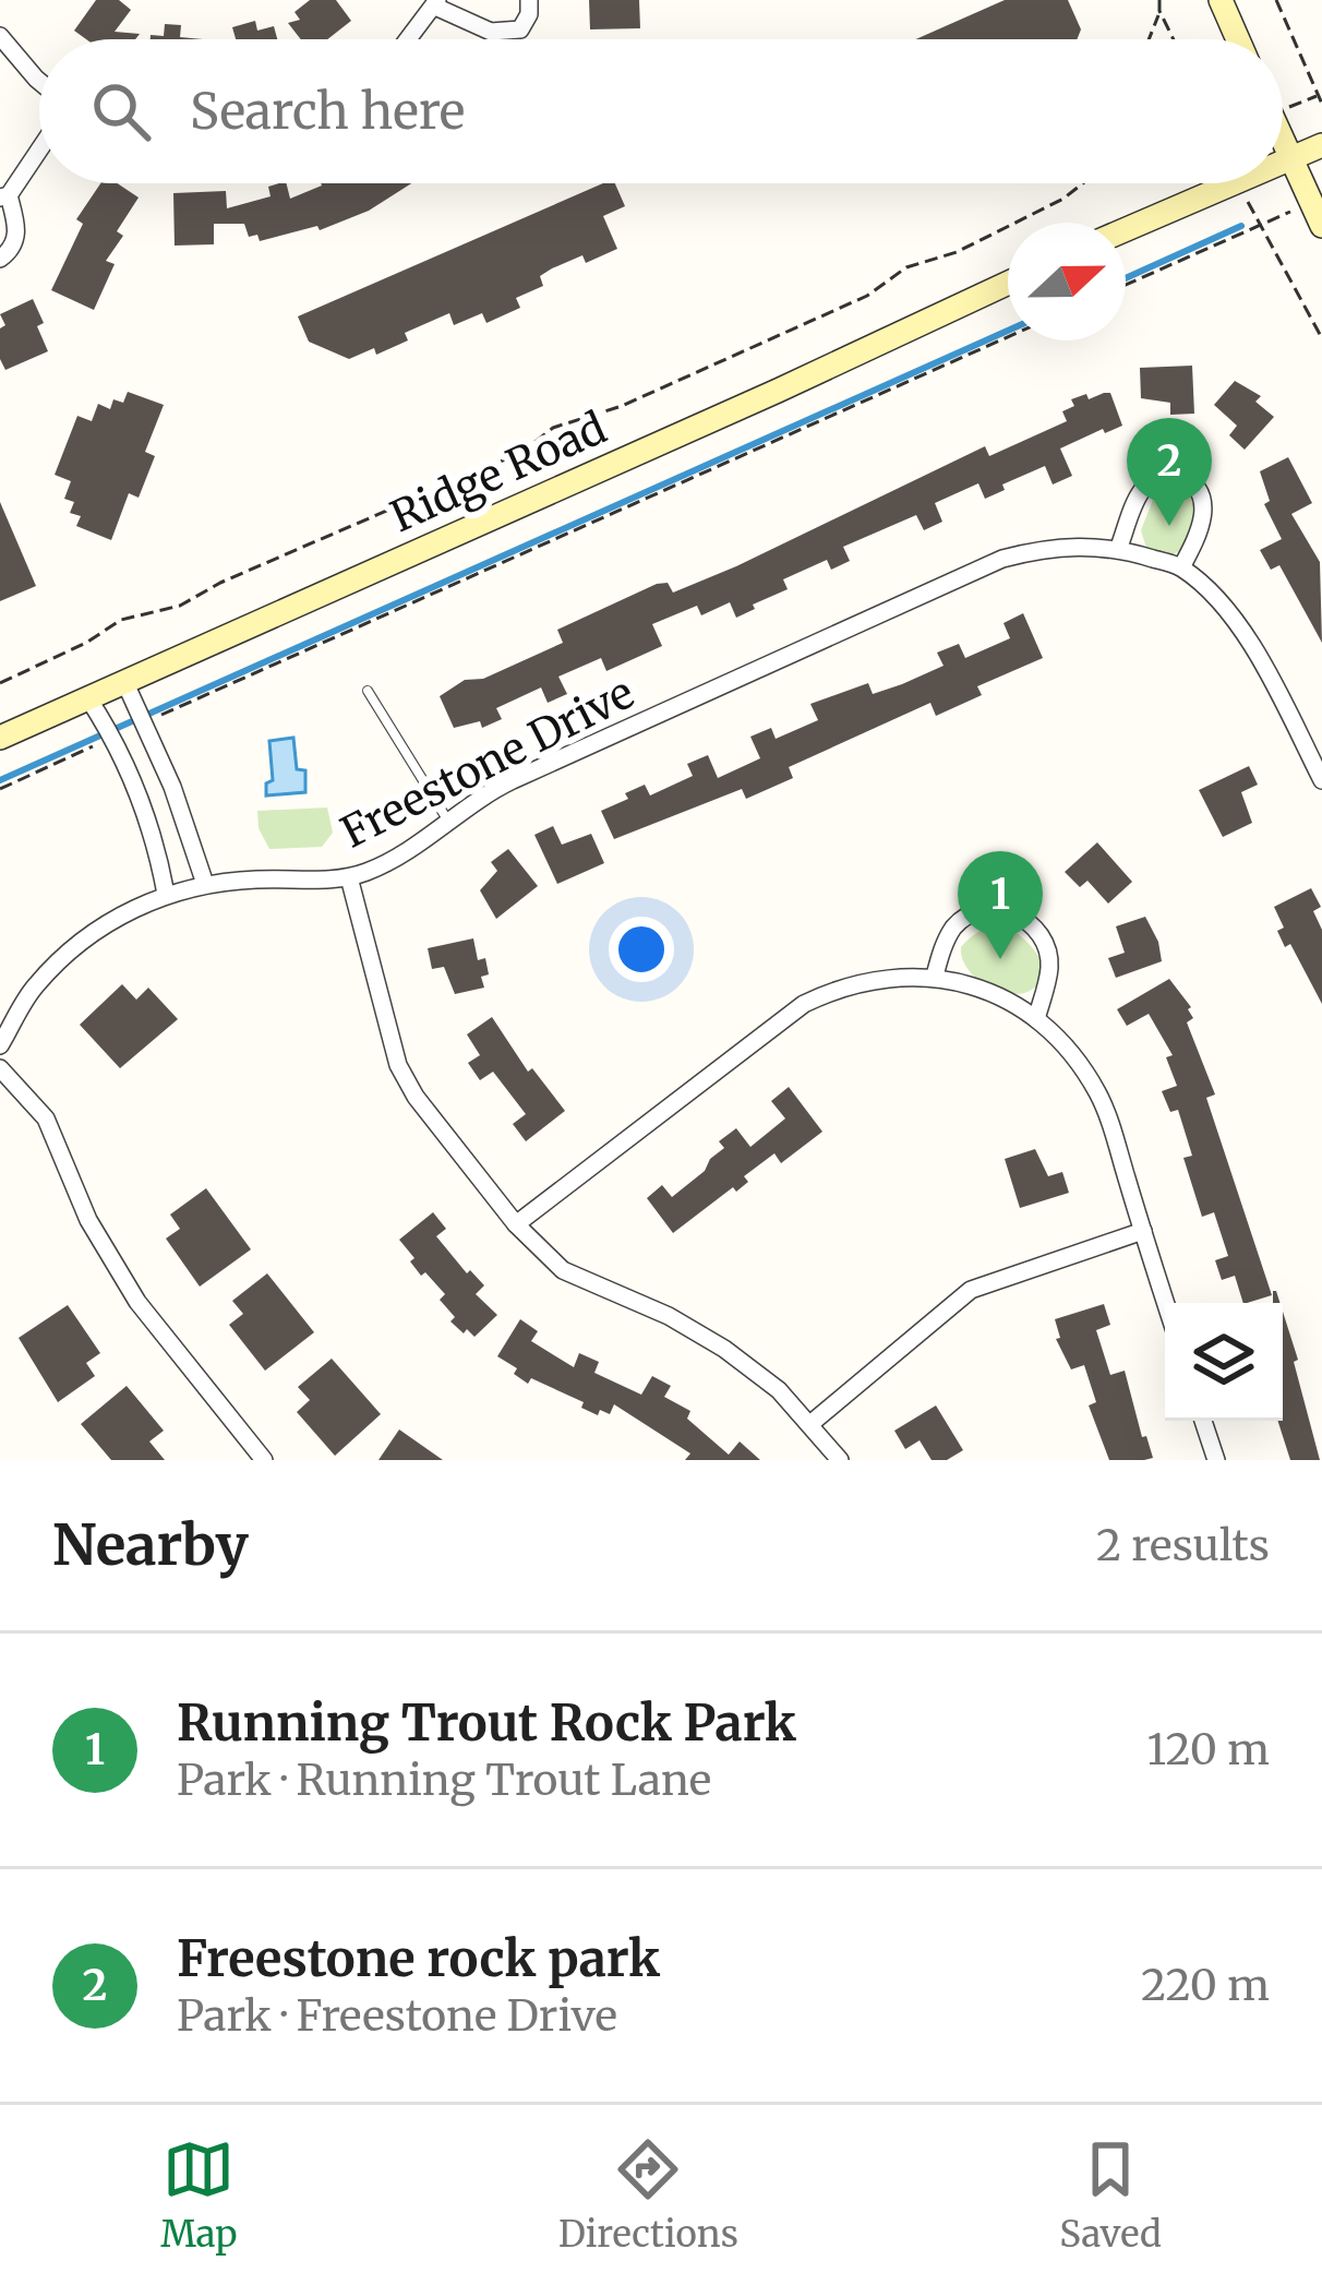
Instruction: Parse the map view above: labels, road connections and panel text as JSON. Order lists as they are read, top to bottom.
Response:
{
  "streets": {
    "street": ["Ridge Road", "Freestone Drive"]
  },
  "north": "right",
  "page": {
    "search": "Search here",
    "pins": ["2", "1"],
    "heading": ["Nearby", "2 results"],
    "list": [
      {
        "mark": "1",
        "name": "Running Trout Rock Park",
        "note": "Park · Running Trout Lane",
        "value": "120 m"
      },
      {
        "mark": "2",
        "name": "Freestone rock park",
        "note": "Park · Freestone Drive",
        "value": "220 m"
      }
    ],
    "nav": ["Map", "Directions", "Saved"]
  }
}
